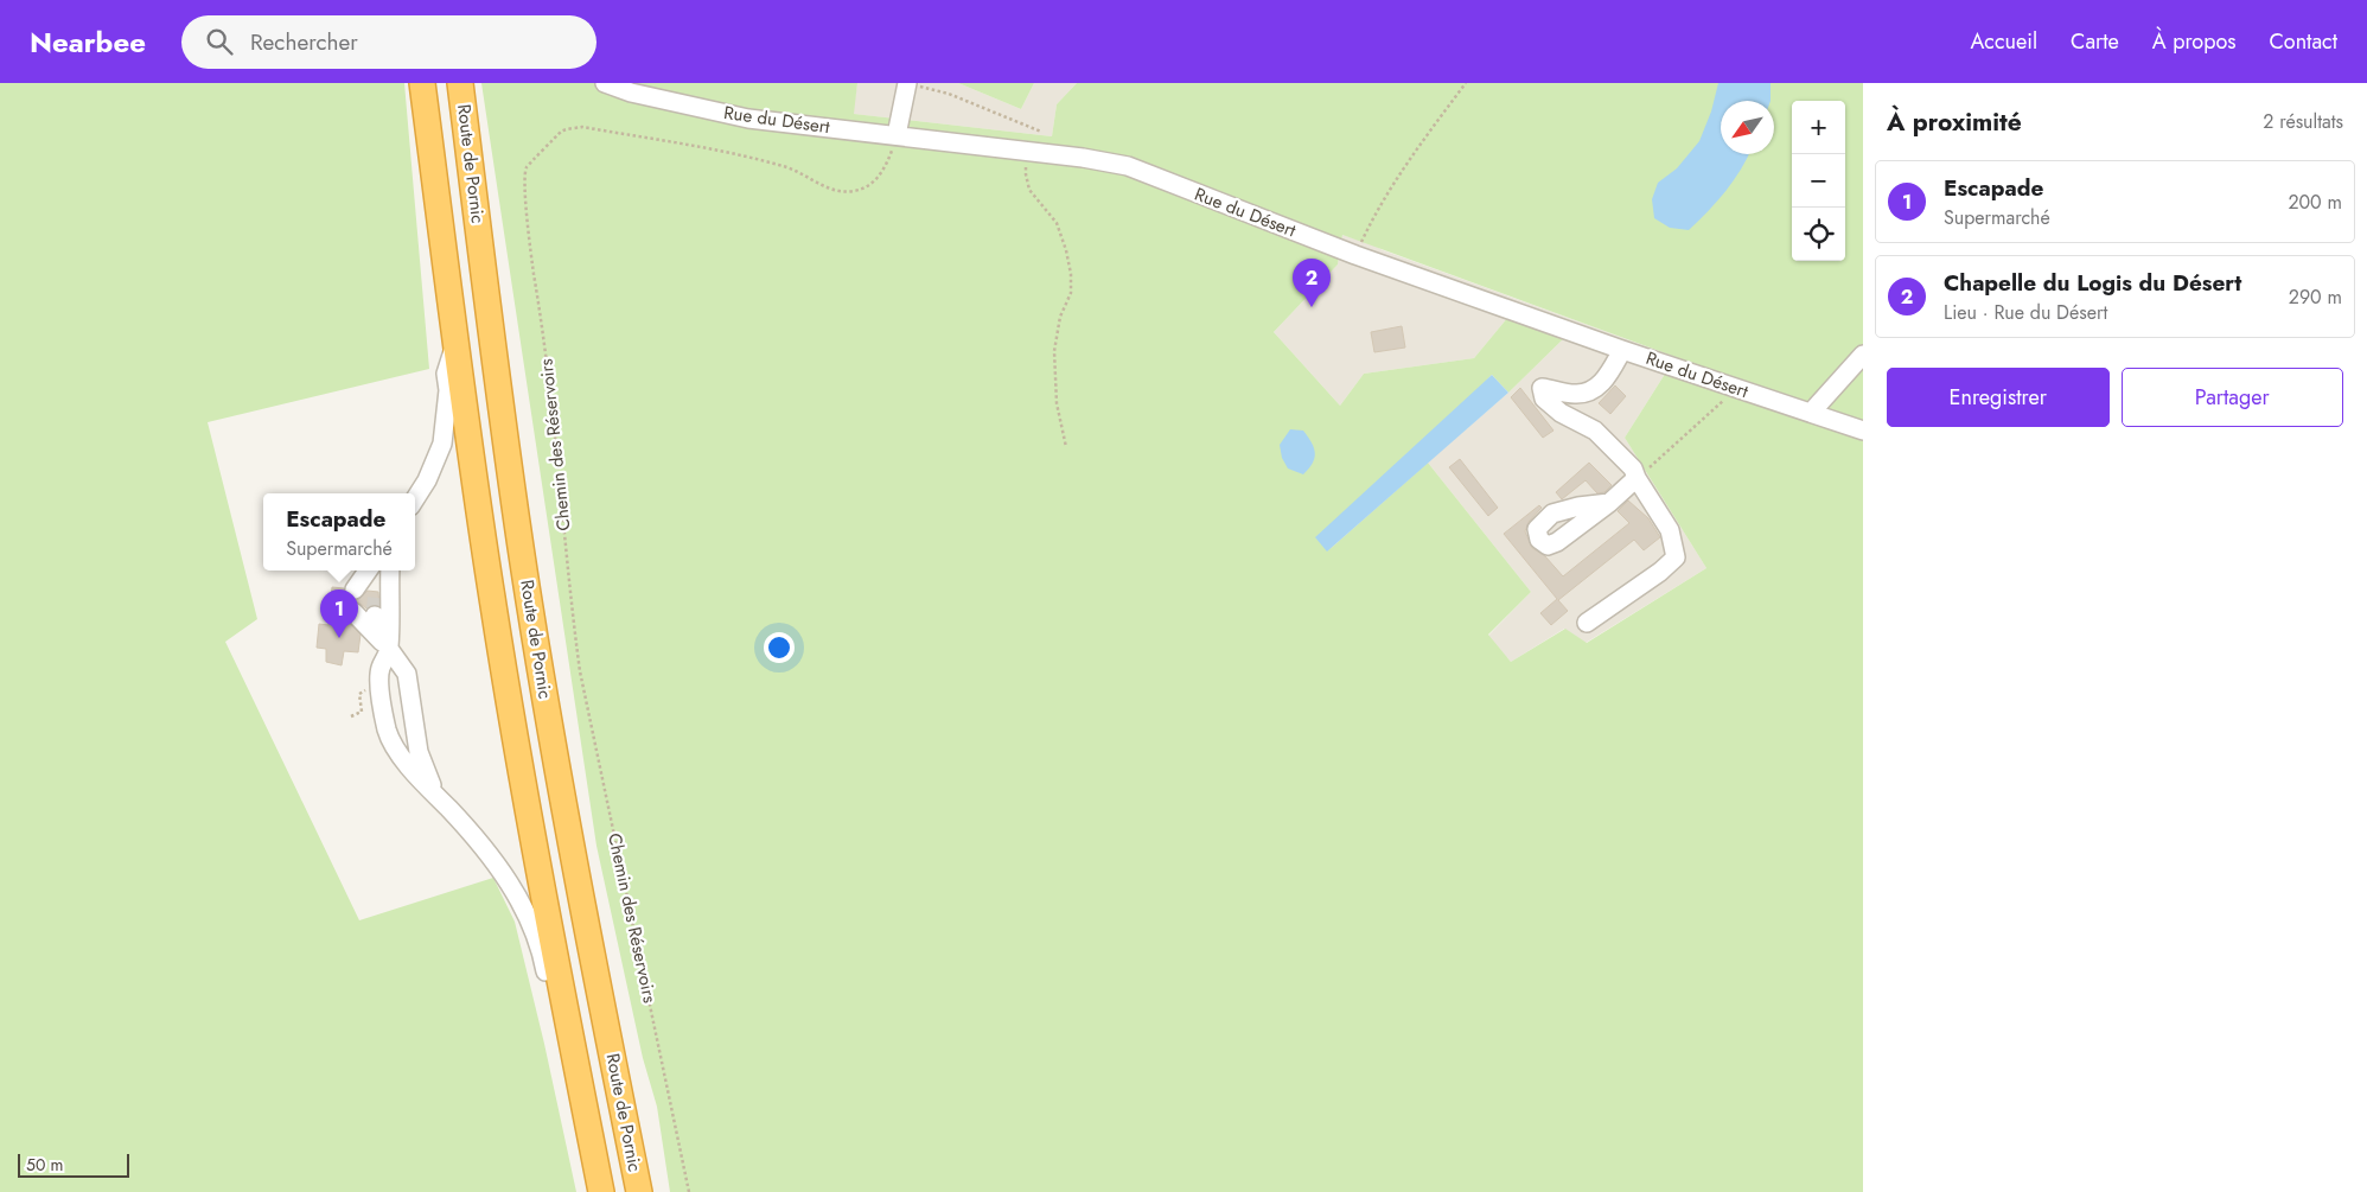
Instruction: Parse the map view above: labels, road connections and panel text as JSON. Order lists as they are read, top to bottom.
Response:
{
  "streets": {
    "highway": ["Route de Pornic"],
    "street": ["Rue du Désert"],
    "path": ["Chemin des Réservoirs"]
  },
  "crossings": [
    ["Rue du Désert", "Chemin des Réservoirs"]
  ],
  "scale_bar": "50 m",
  "north": "bottom left",
  "page": {
    "header": "Nearbee",
    "search": "Rechercher",
    "nav": [
      "Accueil",
      "Carte",
      "À propos",
      "Contact"
    ],
    "heading": ["À proximité", "2 résultats"],
    "map_buttons": ["+", "−"],
    "list": [
      {
        "mark": "1",
        "name": "Escapade",
        "note": "Supermarché",
        "value": "200 m"
      },
      {
        "mark": "2",
        "name": "Chapelle du Logis du Désert",
        "note": "Lieu · Rue du Désert",
        "value": "290 m"
      }
    ],
    "pins": ["2", "1"],
    "buttons": ["Enregistrer", "Partager"],
    "popup": ["Escapade", "Supermarché"],
    "scale": "50 m"
  }
}
